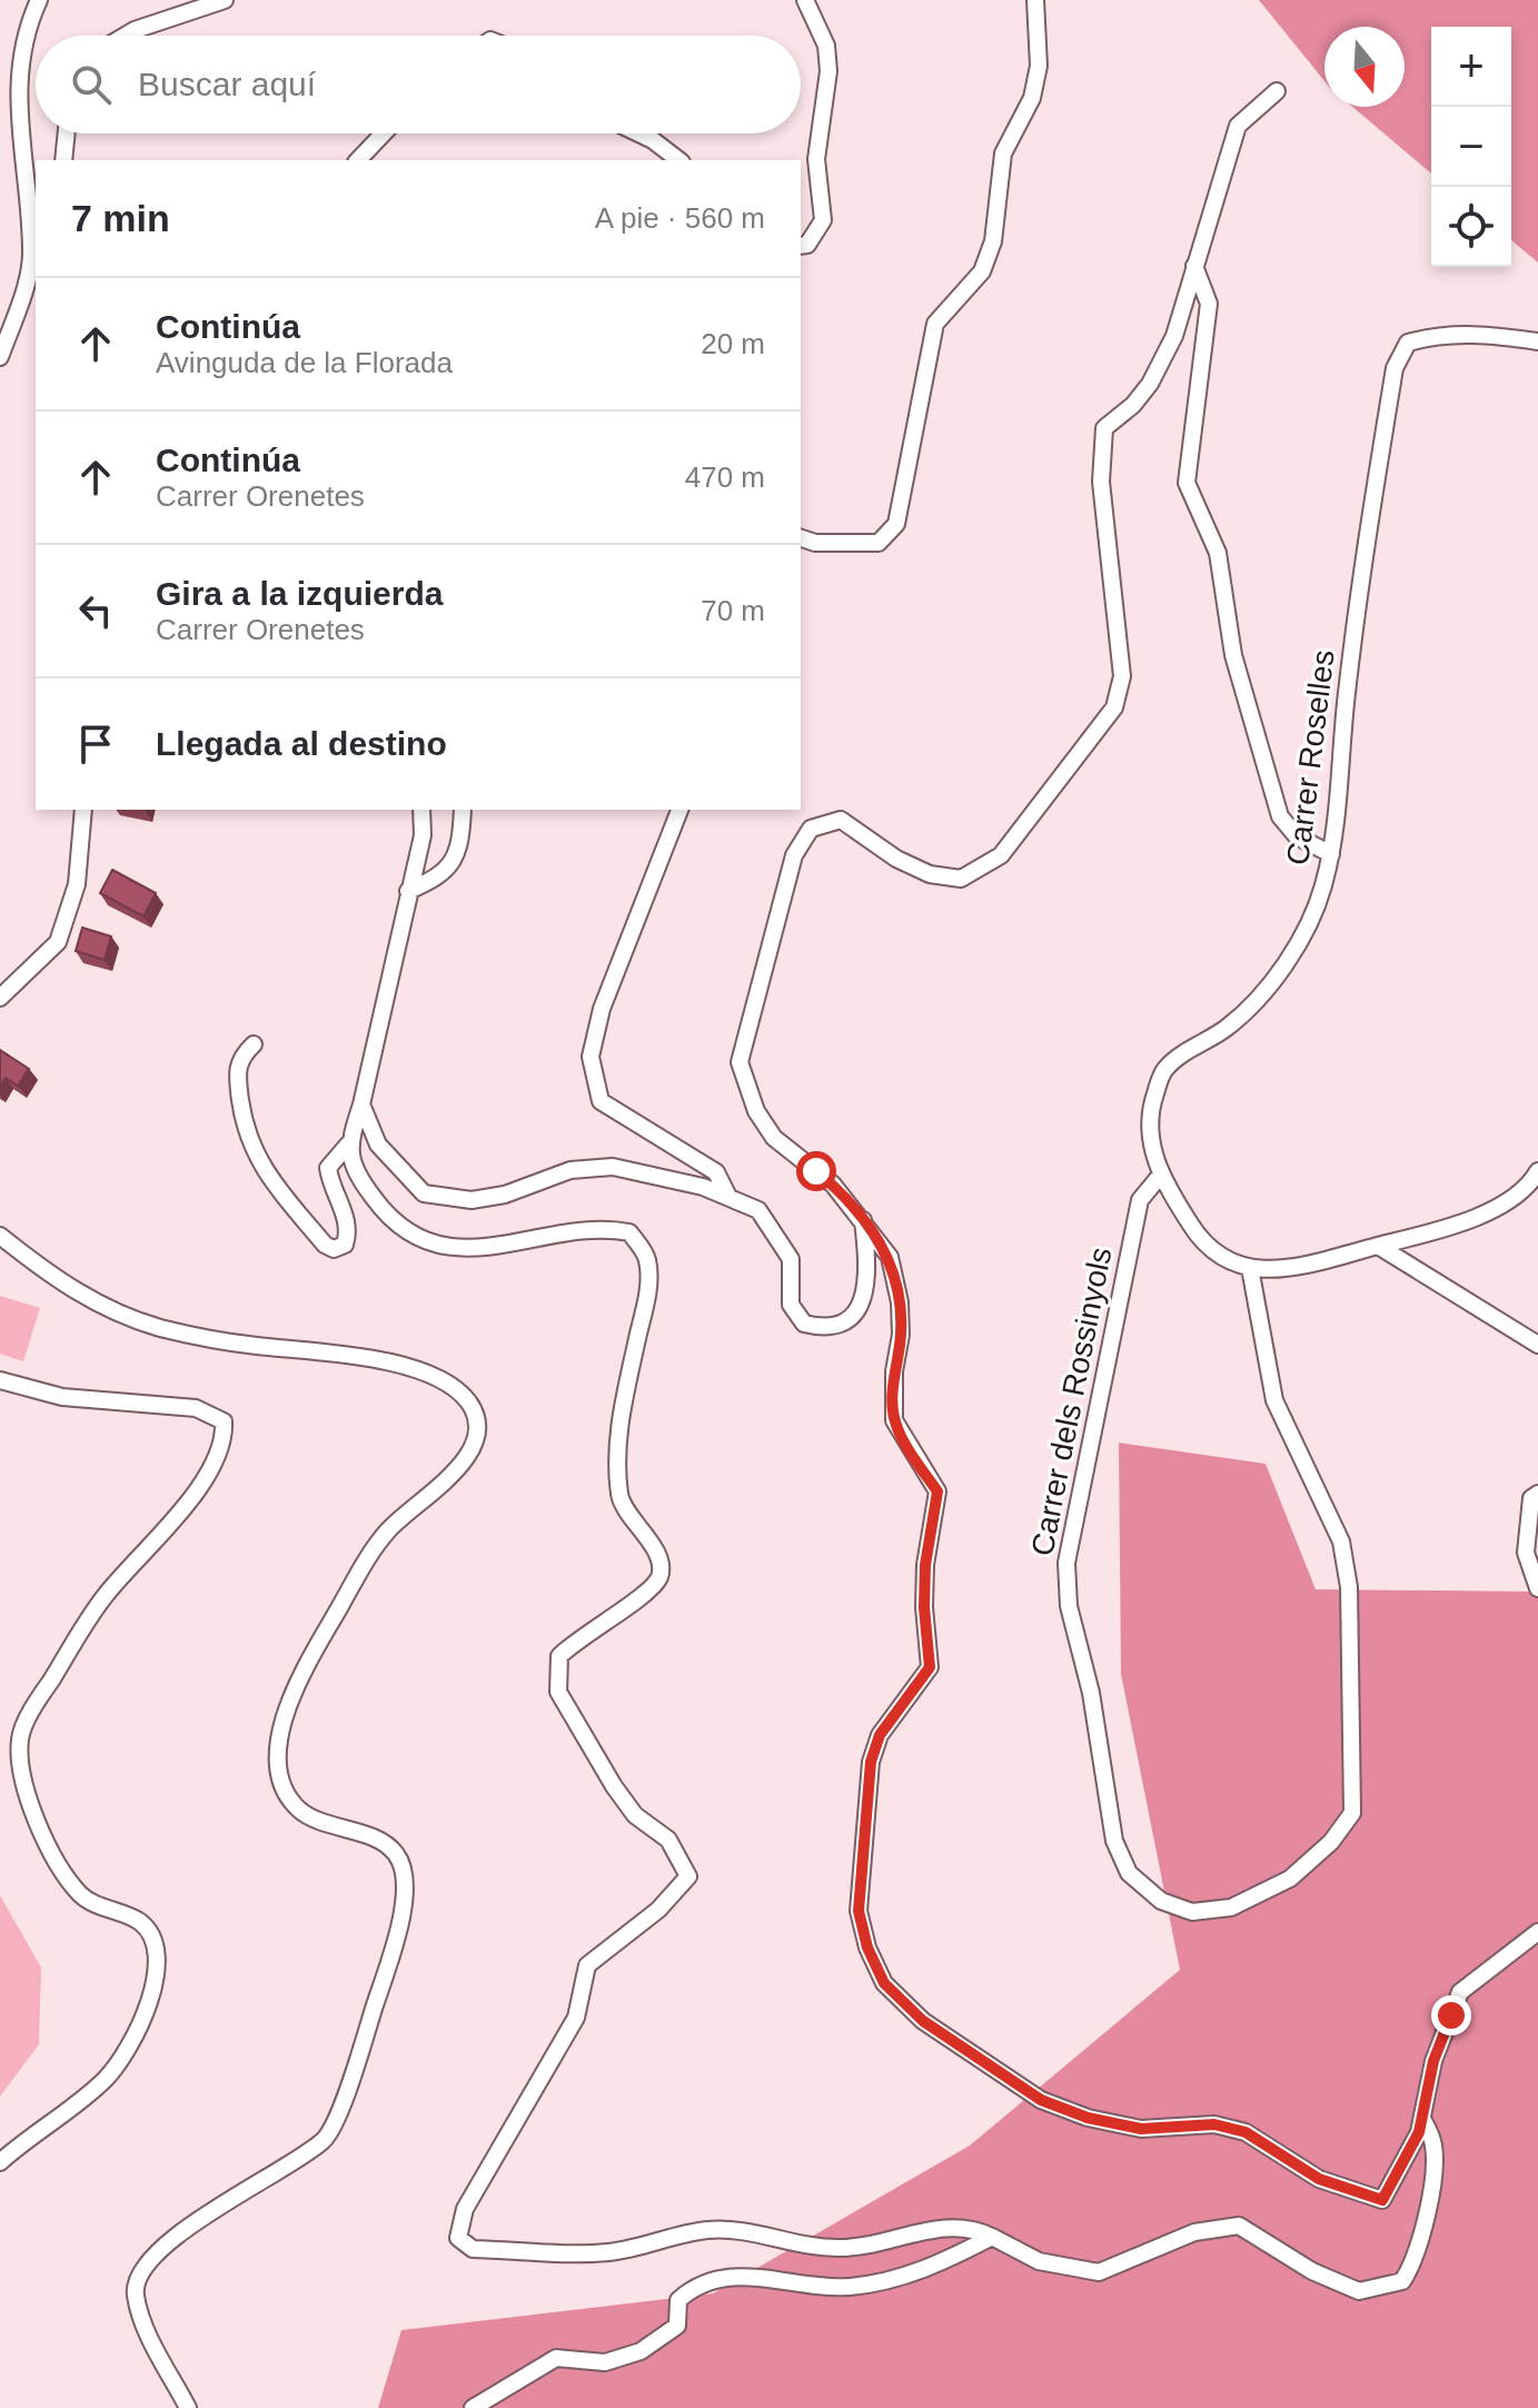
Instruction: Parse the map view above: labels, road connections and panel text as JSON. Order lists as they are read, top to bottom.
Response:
{
  "streets": {
    "street": ["Carrer Roselles", "Carrer dels Rossinyols"]
  },
  "crossings": [
    ["Carrer Roselles", "Carrer dels Rossinyols"]
  ],
  "north": "bottom",
  "page": {
    "map_buttons": ["+", "−"],
    "search": "Buscar aquí",
    "heading": ["7 min", "A pie · 560 m"],
    "list": [
      ["Continúa", "Avinguda de la Florada", "20 m"],
      ["Continúa", "Carrer Orenetes", "470 m"],
      ["Gira a la izquierda", "Carrer Orenetes", "70 m"],
      "Llegada al destino"
    ]
  }
}
